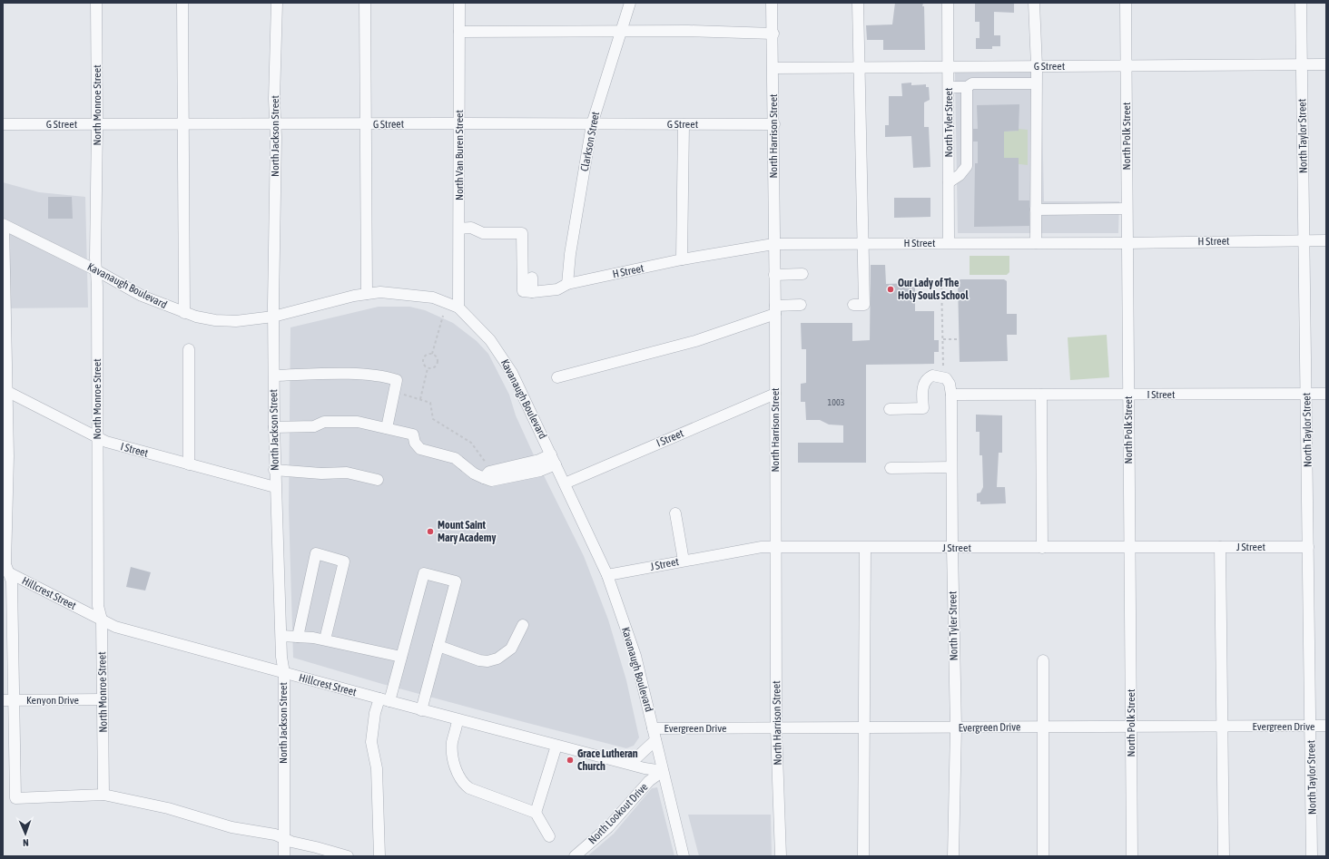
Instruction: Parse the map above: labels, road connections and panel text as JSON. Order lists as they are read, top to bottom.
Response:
{
  "streets": {
    "street": [
      "G Street",
      "North Monroe Street",
      "North Tyler Street",
      "North Jackson Street",
      "North Harrison Street",
      "North Polk Street",
      "North Taylor Street",
      "Clarkson Street",
      "North Van Buren Street",
      "H Street",
      "Kavanaugh Boulevard",
      "I Street",
      "J Street",
      "Hillcrest Street",
      "Kenyon Drive",
      "Evergreen Drive",
      "North Lookout Drive"
    ]
  },
  "crossings": [
    ["G Street", "North Monroe Street"],
    ["G Street", "North Tyler Street"],
    ["G Street", "North Jackson Street"],
    ["G Street", "North Harrison Street"],
    ["G Street", "North Polk Street"],
    ["G Street", "North Taylor Street"],
    ["G Street", "Clarkson Street"],
    ["G Street", "North Van Buren Street"],
    ["North Monroe Street", "Kavanaugh Boulevard"],
    ["North Monroe Street", "I Street"],
    ["North Monroe Street", "Hillcrest Street"],
    ["North Monroe Street", "Kenyon Drive"],
    ["North Tyler Street", "H Street"],
    ["North Tyler Street", "I Street"],
    ["North Tyler Street", "J Street"],
    ["North Tyler Street", "Evergreen Drive"],
    ["North Jackson Street", "Kavanaugh Boulevard"],
    ["North Jackson Street", "I Street"],
    ["North Jackson Street", "Hillcrest Street"],
    ["North Harrison Street", "H Street"],
    ["North Harrison Street", "I Street"],
    ["North Harrison Street", "J Street"],
    ["North Harrison Street", "Evergreen Drive"],
    ["North Polk Street", "H Street"],
    ["North Polk Street", "I Street"],
    ["North Polk Street", "J Street"],
    ["North Polk Street", "Evergreen Drive"],
    ["North Taylor Street", "H Street"],
    ["North Taylor Street", "I Street"],
    ["North Taylor Street", "J Street"],
    ["North Taylor Street", "Evergreen Drive"],
    ["Clarkson Street", "H Street"],
    ["North Van Buren Street", "Kavanaugh Boulevard"],
    ["Kavanaugh Boulevard", "I Street"],
    ["Kavanaugh Boulevard", "J Street"],
    ["Kavanaugh Boulevard", "Hillcrest Street"],
    ["Kavanaugh Boulevard", "Evergreen Drive"],
    ["Kavanaugh Boulevard", "North Lookout Drive"],
    ["Hillcrest Street", "North Lookout Drive"]
  ],
  "places": ["Our Lady of The Holy Souls School", "Mount Saint Mary Academy", "Grace Lutheran Church"],
  "house_numbers": ["1003"],
  "north": "bottom"
}
